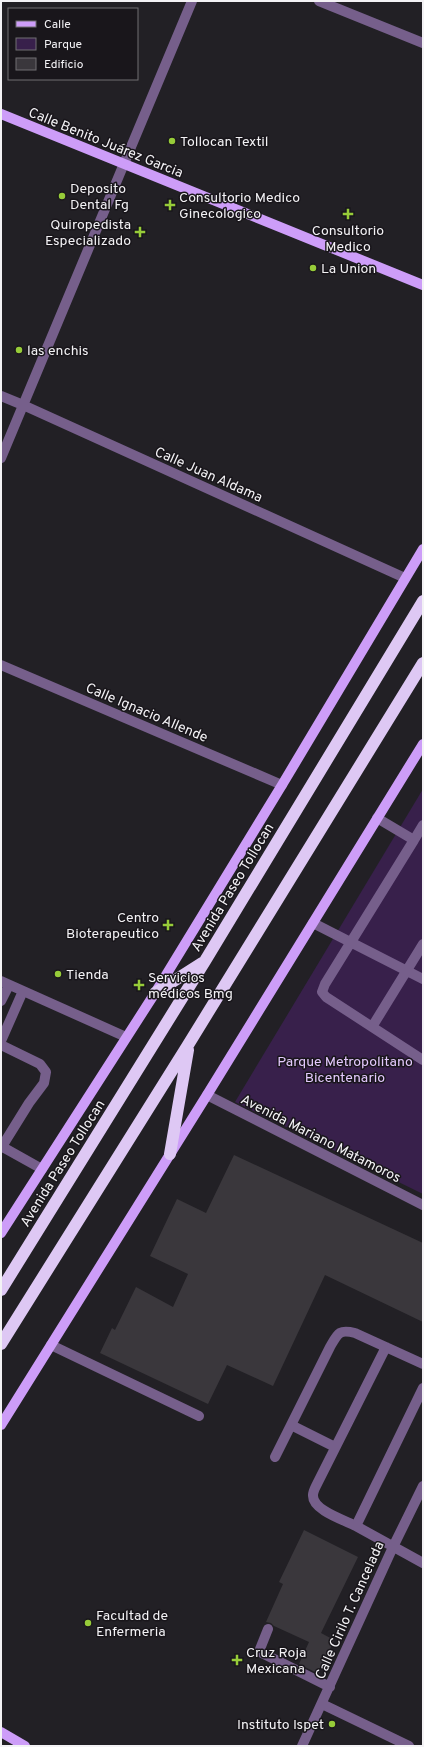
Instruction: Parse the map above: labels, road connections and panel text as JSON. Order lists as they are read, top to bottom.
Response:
{
  "streets": {
    "highway": ["Avenida Paseo Tollocan"],
    "main road": ["Calle Benito Juárez Garcia"],
    "street": [
      "Calle Juan Aldama",
      "Calle Ignacio Allende",
      "Avenida Mariano Matamoros",
      "Calle Cirilo T. Cancelada"
    ]
  },
  "crossings": [
    ["Calle Juan Aldama", "Avenida Paseo Tollocan"],
    ["Calle Ignacio Allende", "Avenida Paseo Tollocan"]
  ],
  "parks": ["Parque Metropolitano Bicentenario"],
  "places": {
    "other": [
      "Tollocan Textil",
      "Deposito Dental Fg",
      "La Union",
      "las enchis",
      "Tienda",
      "Facultad de Enfermeria",
      "Instituto Ispet"
    ],
    "health": [
      "Consultorio Medico Ginecologico",
      "Consultorio Medico",
      "Quiropedista Especializado",
      "Centro Bioterapeutico",
      "Servicios médicos Bmg",
      "Cruz Roja Mexicana"
    ]
  },
  "legend": ["Calle", "Parque", "Edificio"]
}
